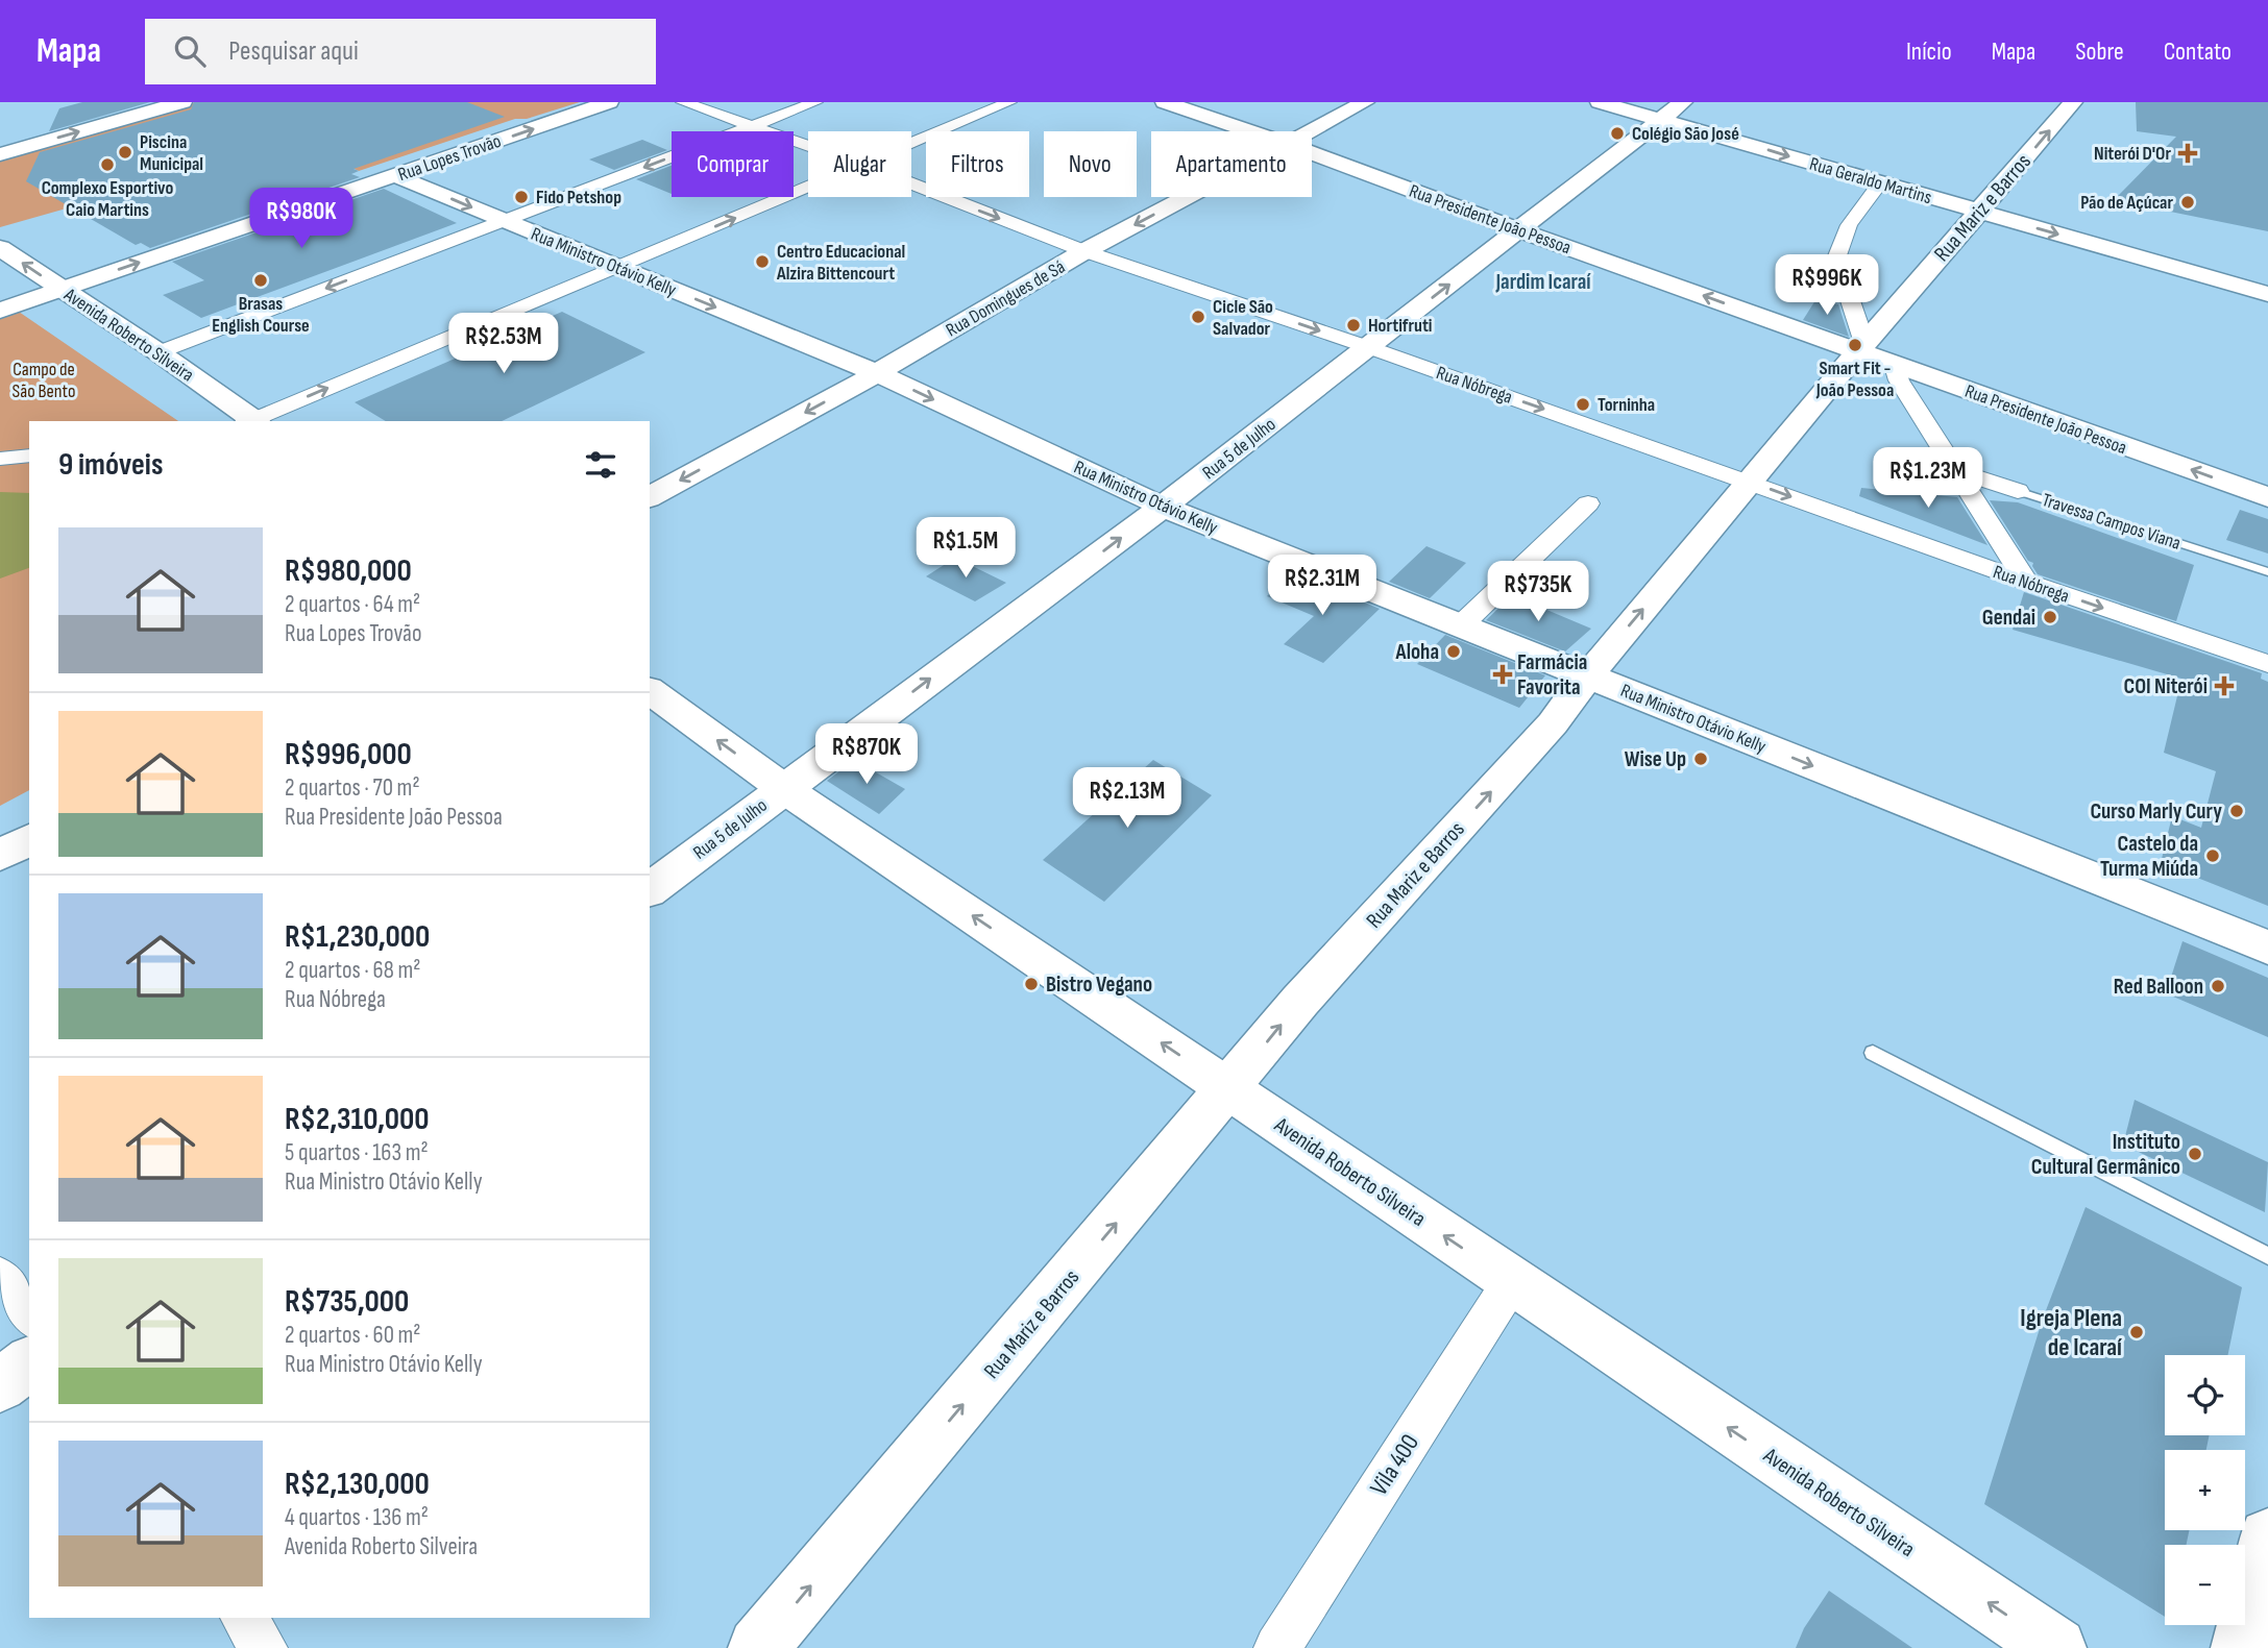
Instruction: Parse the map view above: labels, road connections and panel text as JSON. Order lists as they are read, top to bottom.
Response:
{
  "streets": {
    "street": [
      "Rua Lopes Trovão",
      "Rua Geraldo Martins",
      "Rua Mariz e Barros",
      "Rua Presidente João Pessoa",
      "Rua Ministro Otávio Kelly",
      "Rua Domingues de Sá",
      "Avenida Roberto Silveira",
      "Rua Nóbrega",
      "Rua 5 de Julho",
      "Travessa Campos Viana",
      "Vila 400"
    ]
  },
  "crossings": [
    ["Rua Lopes Trovão", "Rua Ministro Otávio Kelly"],
    ["Rua Lopes Trovão", "Avenida Roberto Silveira"],
    ["Rua Geraldo Martins", "Rua Mariz e Barros"],
    ["Rua Geraldo Martins", "Rua 5 de Julho"],
    ["Rua Mariz e Barros", "Rua Presidente João Pessoa"],
    ["Rua Mariz e Barros", "Rua Ministro Otávio Kelly"],
    ["Rua Mariz e Barros", "Avenida Roberto Silveira"],
    ["Rua Mariz e Barros", "Rua Nóbrega"],
    ["Rua Presidente João Pessoa", "Rua 5 de Julho"],
    ["Rua Ministro Otávio Kelly", "Rua Domingues de Sá"],
    ["Rua Ministro Otávio Kelly", "Rua 5 de Julho"],
    ["Rua Domingues de Sá", "Rua Nóbrega"],
    ["Avenida Roberto Silveira", "Rua 5 de Julho"],
    ["Avenida Roberto Silveira", "Vila 400"],
    ["Rua Nóbrega", "Rua 5 de Julho"]
  ],
  "one_way": [
    "Rua Geraldo Martins",
    "Rua Mariz e Barros",
    "Rua Presidente João Pessoa",
    "Rua Ministro Otávio Kelly",
    "Avenida Roberto Silveira",
    "Rua Nóbrega",
    "Rua 5 de Julho"
  ],
  "districts": ["Jardim Icaraí"],
  "parks": ["Campo de São Bento"],
  "places": {
    "other": [
      "Colégio São José",
      "Piscina Municipal",
      "Complexo Esportivo Caio Martins",
      "Fido Petshop",
      "Pão de Açúcar",
      "Centro Educacional Alzira Bittencourt",
      "Brasas English Course",
      "Cicle São Salvador",
      "Hortifruti",
      "Smart Fit - João Pessoa",
      "Torninha",
      "Gendai",
      "Aloha",
      "Wise Up",
      "Curso Marly Cury",
      "Castelo da Turma Miúda",
      "Bistro Vegano",
      "Red Balloon",
      "Instituto Cultural Germânico",
      "Igreja Plena de Icaraí"
    ],
    "health": ["Niterói D'Or", "Farmácia Favorita", "COI Niterói"]
  },
  "page": {
    "header": "Mapa",
    "search": "Pesquisar aqui",
    "nav": [
      "Início",
      "Mapa",
      "Sobre",
      "Contato"
    ],
    "chip": [
      "Comprar",
      "Alugar",
      "Filtros",
      "Novo",
      "Apartamento"
    ],
    "price": [
      "R$980K",
      "R$996K",
      "R$2.53M",
      "R$1.23M",
      "R$1.5M",
      "R$2.31M",
      "R$735K",
      "R$870K",
      "R$2.13M"
    ],
    "heading": "9 imóveis",
    "list": [
      {
        "name": "R$980,000",
        "note": "2 quartos · 64 m² · Rua Lopes Trovão"
      },
      {
        "name": "R$996,000",
        "note": "2 quartos · 70 m² · Rua Presidente João Pessoa"
      },
      {
        "name": "R$1,230,000",
        "note": "2 quartos · 68 m² · Rua Nóbrega"
      },
      {
        "name": "R$2,310,000",
        "note": "5 quartos · 163 m² · Rua Ministro Otávio Kelly"
      },
      {
        "name": "R$735,000",
        "note": "2 quartos · 60 m² · Rua Ministro Otávio Kelly"
      },
      {
        "name": "R$2,130,000",
        "note": "4 quartos · 136 m² · Avenida Roberto Silveira"
      }
    ],
    "map_buttons": ["+", "−"]
  }
}
